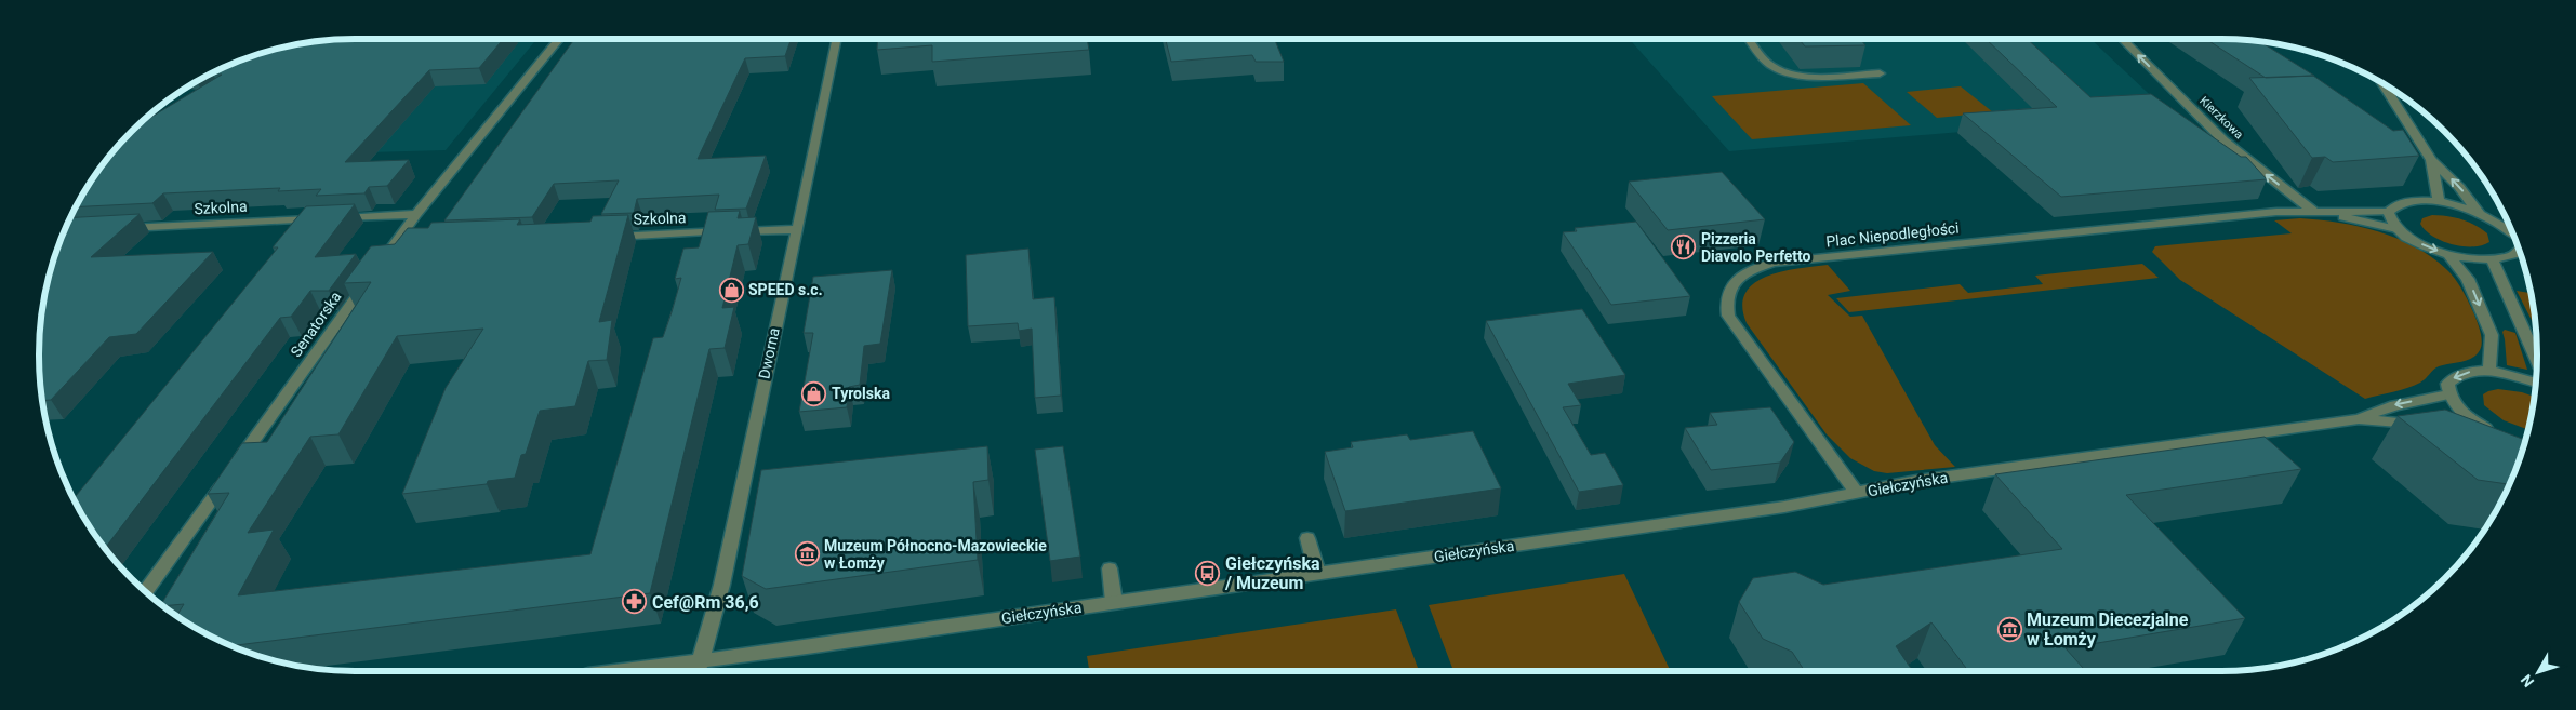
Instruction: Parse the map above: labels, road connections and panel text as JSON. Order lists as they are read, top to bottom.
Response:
{
  "streets": {
    "street": [
      "Kierzkowa",
      "Szkolna",
      "Plac Niepodległości",
      "Senatorska",
      "Dworna",
      "Giełczyńska"
    ]
  },
  "crossings": [
    ["Kierzkowa", "Plac Niepodległości"],
    ["Szkolna", "Senatorska"],
    ["Szkolna", "Dworna"],
    ["Plac Niepodległości", "Giełczyńska"],
    ["Dworna", "Giełczyńska"]
  ],
  "one_way": ["Kierzkowa"],
  "places": {
    "restaurant": ["Pizzeria Diavolo Perfetto"],
    "shop": ["SPEED s.c.", "Tyrolska"],
    "museum": ["Muzeum Północno-Mazowieckie w Łomży", "Muzeum Diecezjalne w Łomży"],
    "bus stop": ["Giełczyńska / Muzeum"],
    "pharmacy": ["Cef@Rm 36,6"]
  },
  "north": "bottom left"
}
